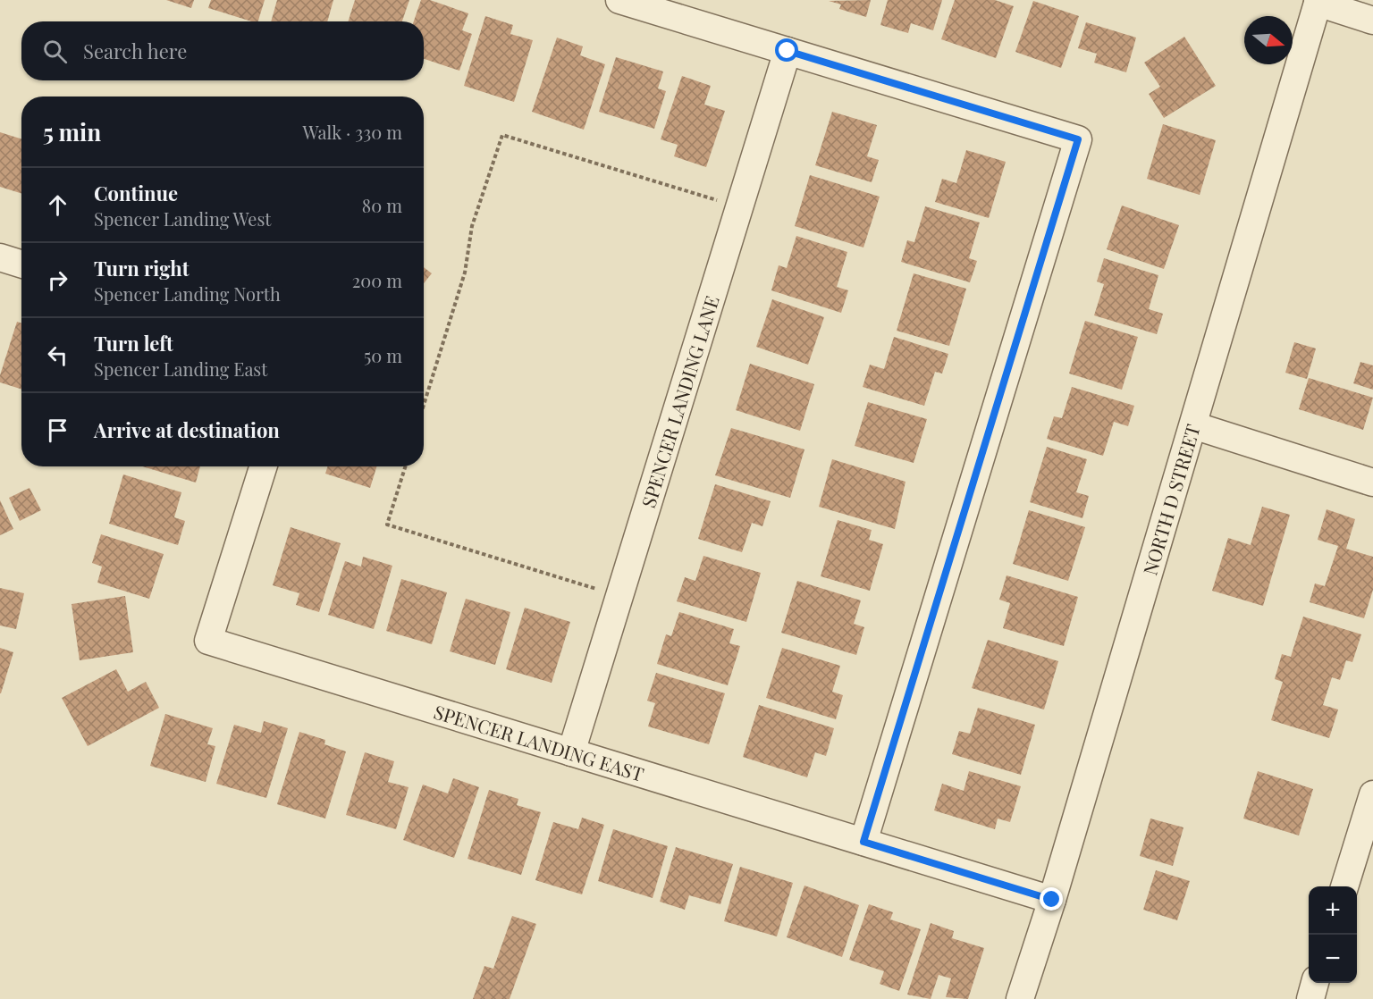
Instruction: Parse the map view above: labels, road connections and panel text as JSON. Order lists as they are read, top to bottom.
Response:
{
  "streets": {
    "street": ["SPENCER LANDING LANE", "NORTH D STREET", "SPENCER LANDING EAST"]
  },
  "crossings": [
    ["SPENCER LANDING LANE", "SPENCER LANDING EAST"],
    ["NORTH D STREET", "SPENCER LANDING EAST"]
  ],
  "north": "right",
  "page": {
    "search": "Search here",
    "heading": ["5 min", "Walk · 330 m"],
    "list": [
      ["Continue", "Spencer Landing West", "80 m"],
      ["Turn right", "Spencer Landing North", "200 m"],
      ["Turn left", "Spencer Landing East", "50 m"],
      "Arrive at destination"
    ],
    "map_buttons": ["+", "−"]
  }
}
